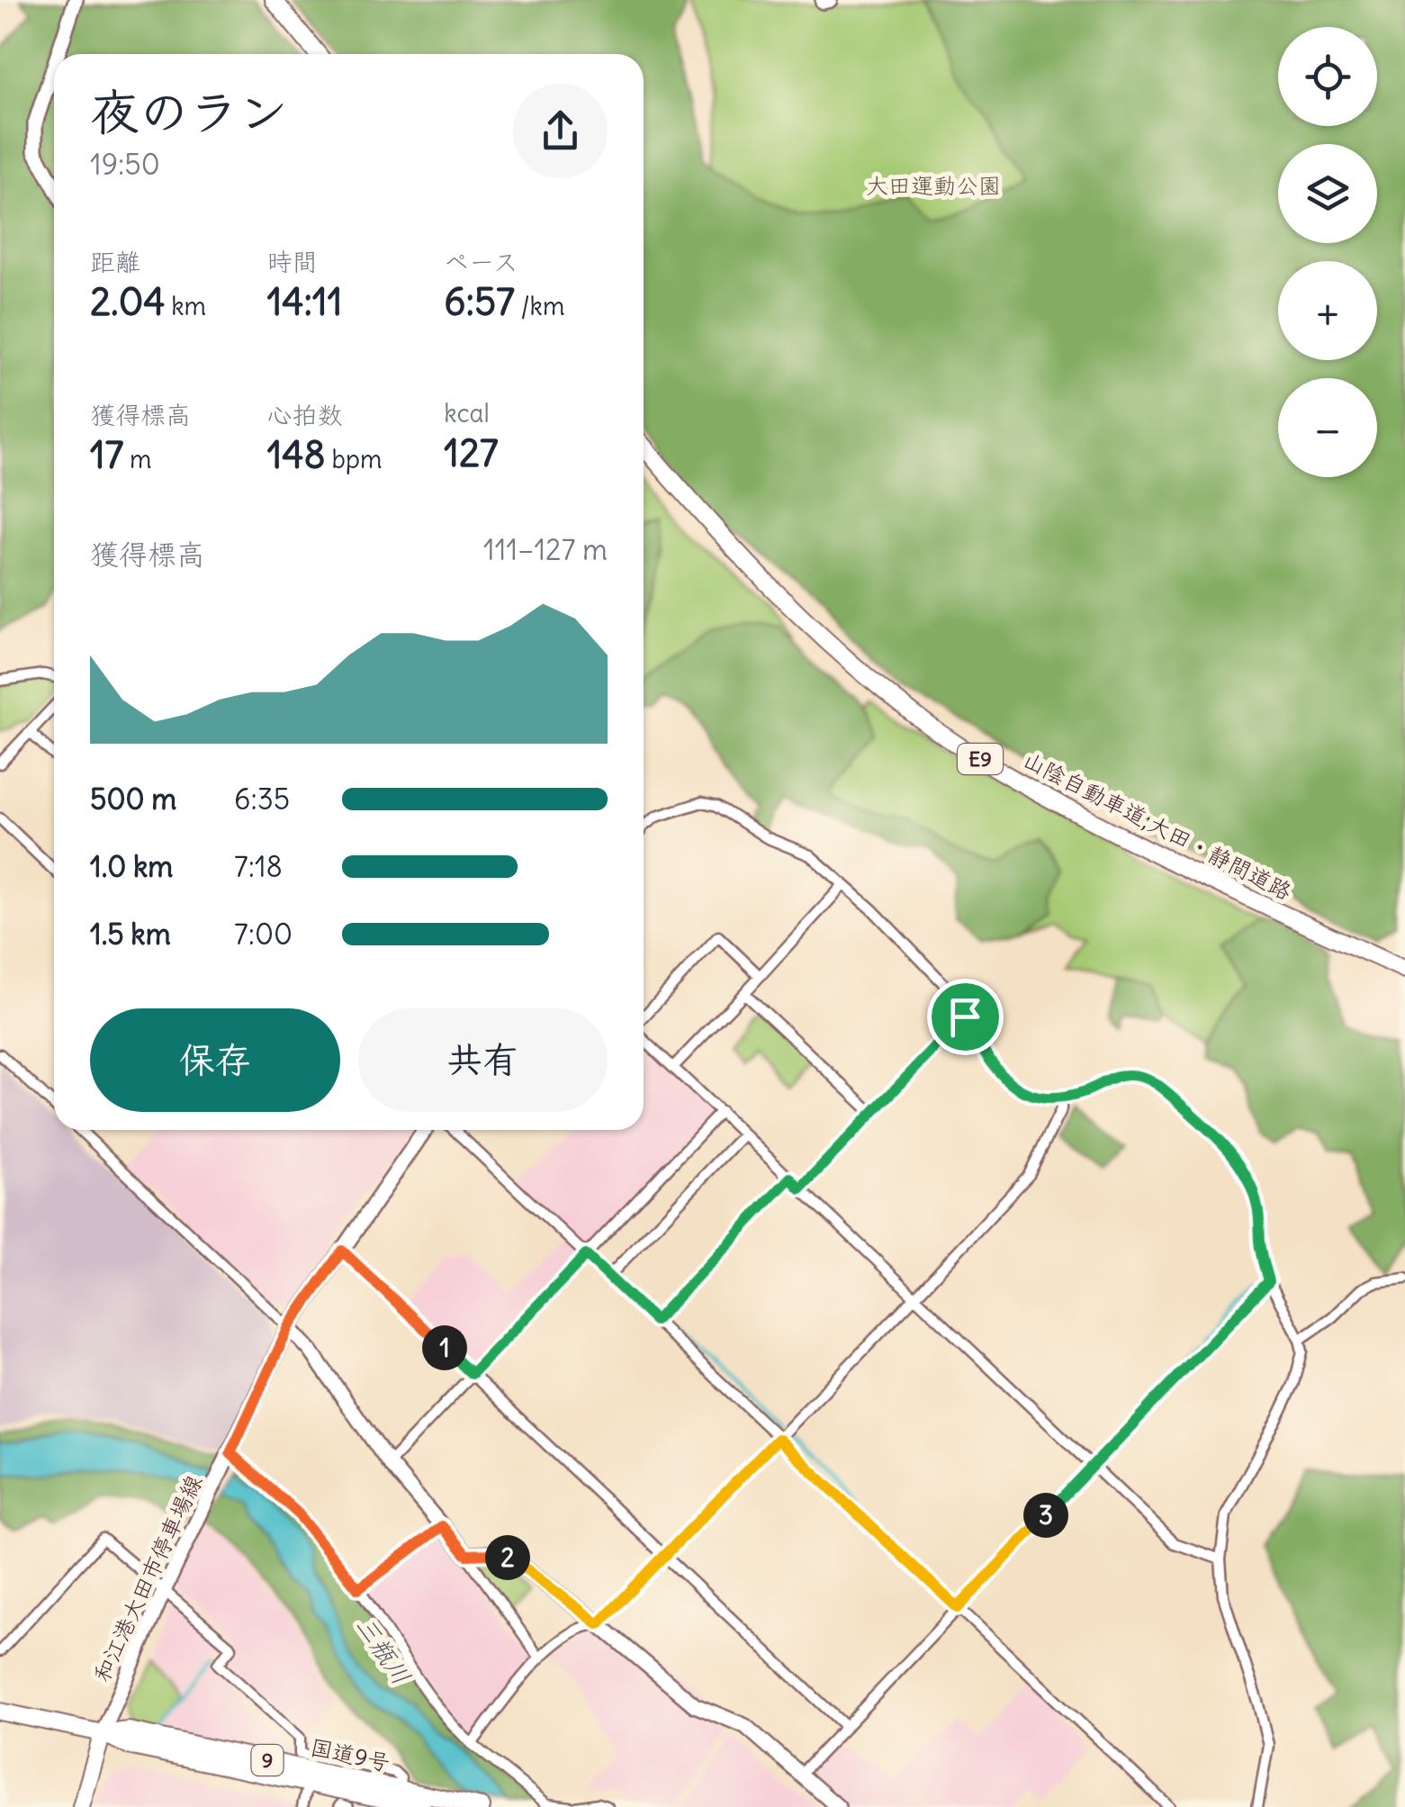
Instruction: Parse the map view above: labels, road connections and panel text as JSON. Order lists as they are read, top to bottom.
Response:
{
  "streets": {
    "highway": [
      "E9",
      "山陰自動車道;大田・静間道路",
      "国道9号",
      "9"
    ],
    "main road": ["和江港大田市停車場線"]
  },
  "crossings": [
    ["和江港大田市停車場線", "国道9号"]
  ],
  "water": ["三瓶川"],
  "parks": ["大田運動公園"],
  "page": {
    "map_buttons": ["+", "−"],
    "heading": ["夜のラン", "19:50"],
    "stats": [
      ["距離", "2.04 km"],
      ["時間", "14:11"],
      ["ペース", "6:57 /km"],
      ["獲得標高", "17 m"],
      ["心拍数", "148 bpm"],
      ["kcal", "127"]
    ],
    "chart": ["獲得標高", "111–127 m"],
    "list": [
      {
        "name": "500 m",
        "note": "6:35"
      },
      {
        "name": "1.0 km",
        "note": "7:18"
      },
      {
        "name": "1.5 km",
        "note": "7:00"
      }
    ],
    "buttons": ["保存", "共有"],
    "pins": ["1", "3", "2"]
  }
}
